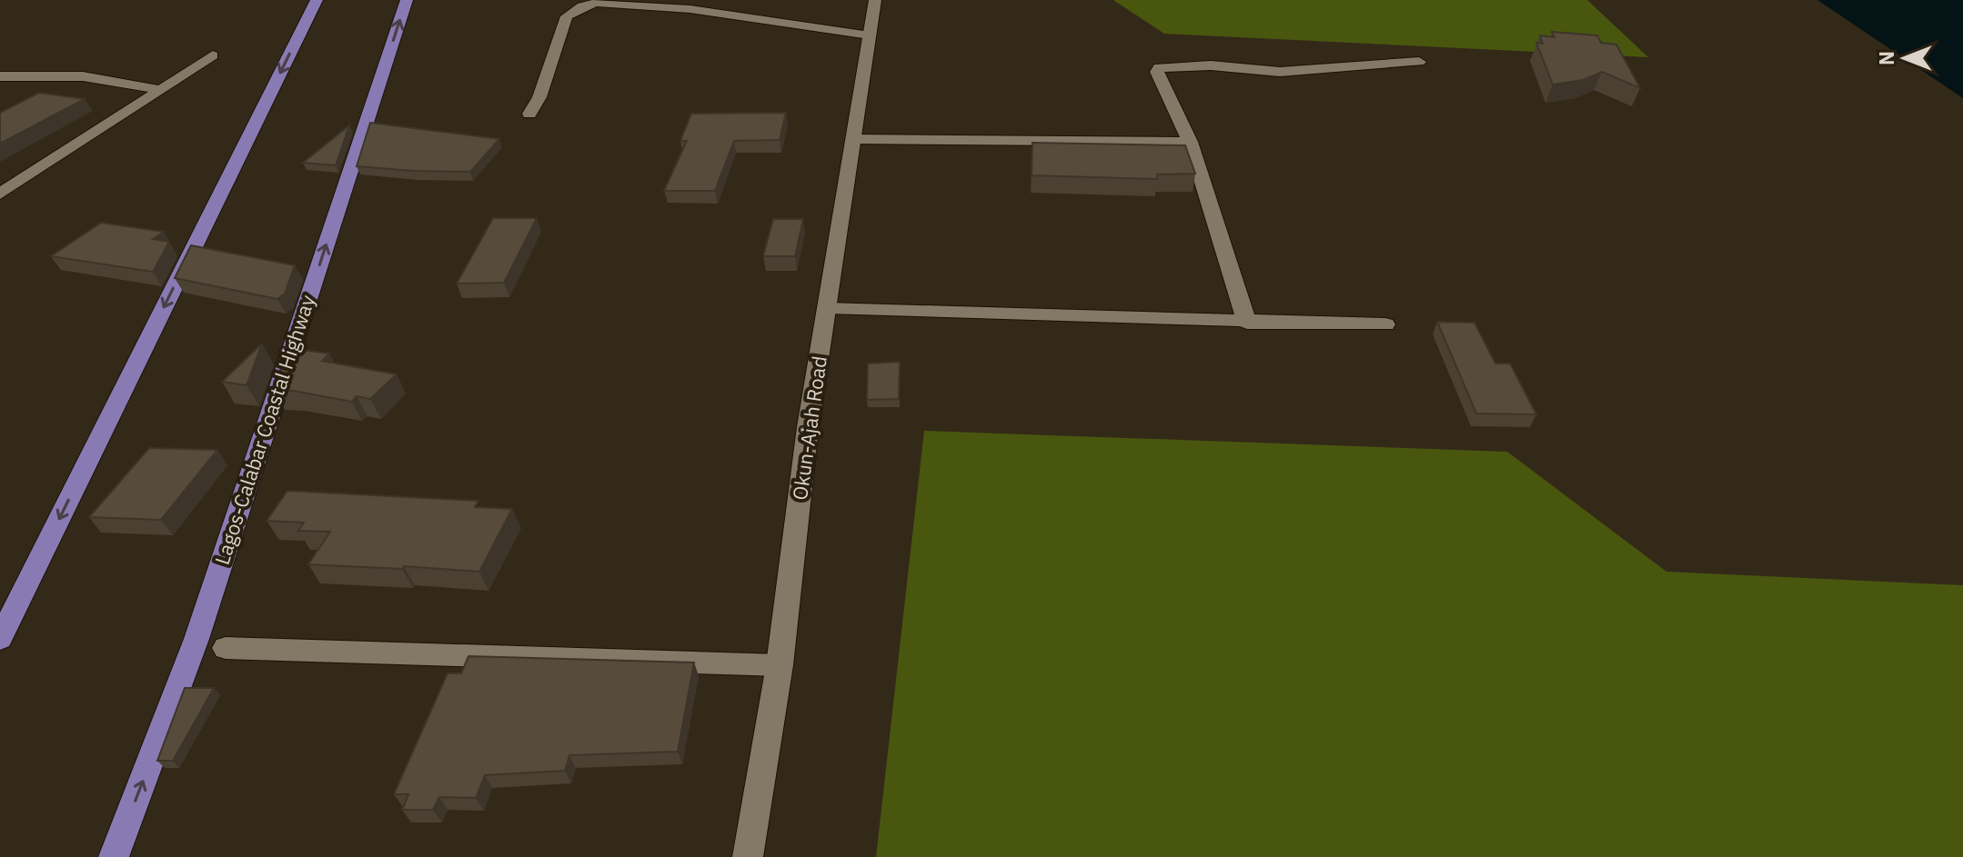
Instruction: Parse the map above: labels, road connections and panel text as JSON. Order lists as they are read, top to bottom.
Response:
{
  "streets": {
    "highway": ["Lagos-Calabar Coastal Highway"],
    "street": ["Okun-Ajah Road"]
  },
  "north": "left"
}
